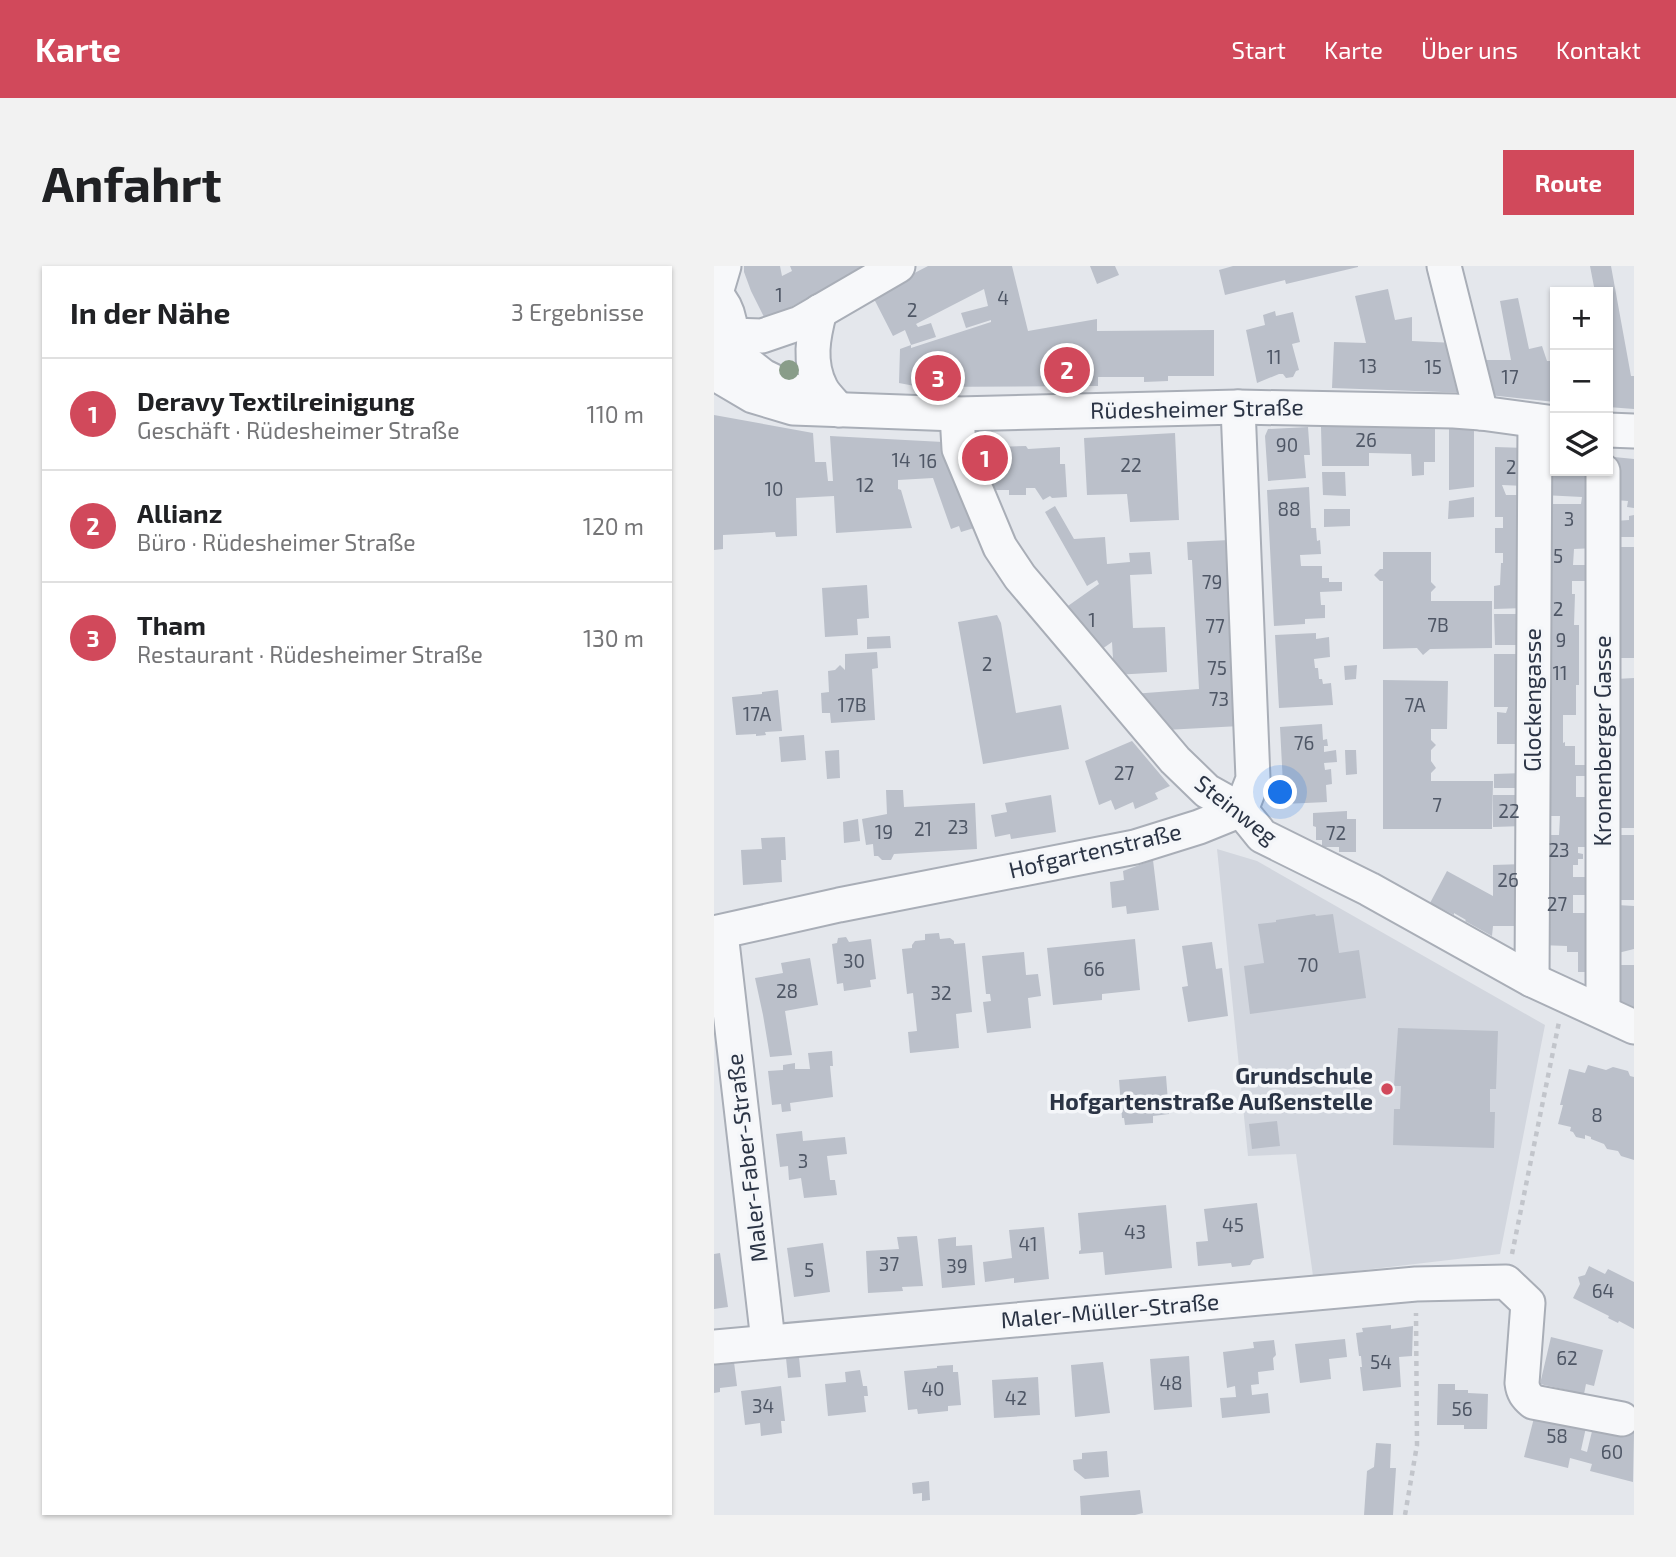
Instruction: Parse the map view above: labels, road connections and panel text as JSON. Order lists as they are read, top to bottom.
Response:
{
  "streets": {
    "street": [
      "Rüdesheimer Straße",
      "Glockengasse",
      "Kronenberger Gasse",
      "Steinweg",
      "Hofgartenstraße",
      "Maler-Faber-Straße",
      "Maler-Müller-Straße"
    ]
  },
  "crossings": [
    ["Rüdesheimer Straße", "Glockengasse"],
    ["Rüdesheimer Straße", "Steinweg"],
    ["Glockengasse", "Steinweg"],
    ["Kronenberger Gasse", "Steinweg"],
    ["Steinweg", "Hofgartenstraße"],
    ["Hofgartenstraße", "Maler-Faber-Straße"],
    ["Maler-Faber-Straße", "Maler-Müller-Straße"]
  ],
  "places": ["Grundschule Hofgartenstraße Außenstelle"],
  "house_numbers": [
    "1",
    "4",
    "2",
    "11",
    "13",
    "15",
    "17",
    "26",
    "90",
    "14",
    "16",
    "22",
    "2",
    "12",
    "10",
    "88",
    "3",
    "5",
    "79",
    "2",
    "1",
    "7B",
    "77",
    "9",
    "2",
    "75",
    "11",
    "73",
    "17B",
    "7A",
    "17A",
    "76",
    "27",
    "7",
    "22",
    "23",
    "21",
    "19",
    "72",
    "23",
    "26",
    "27",
    "30",
    "70",
    "66",
    "28",
    "32",
    "8",
    "3",
    "45",
    "43",
    "41",
    "37",
    "39",
    "5",
    "64",
    "62",
    "54",
    "48",
    "40",
    "42",
    "34",
    "56",
    "58",
    "60"
  ],
  "page": {
    "header": "Karte",
    "nav": [
      "Start",
      "Karte",
      "Über uns",
      "Kontakt"
    ],
    "buttons": "Route",
    "title": "Anfahrt",
    "heading": ["In der Nähe", "3 Ergebnisse"],
    "map_buttons": ["+", "−"],
    "pins": ["2", "3", "1"],
    "list": [
      {
        "mark": "1",
        "name": "Deravy Textilreinigung",
        "note": "Geschäft · Rüdesheimer Straße",
        "value": "110 m"
      },
      {
        "mark": "2",
        "name": "Allianz",
        "note": "Büro · Rüdesheimer Straße",
        "value": "120 m"
      },
      {
        "mark": "3",
        "name": "Tham",
        "note": "Restaurant · Rüdesheimer Straße",
        "value": "130 m"
      }
    ]
  }
}
